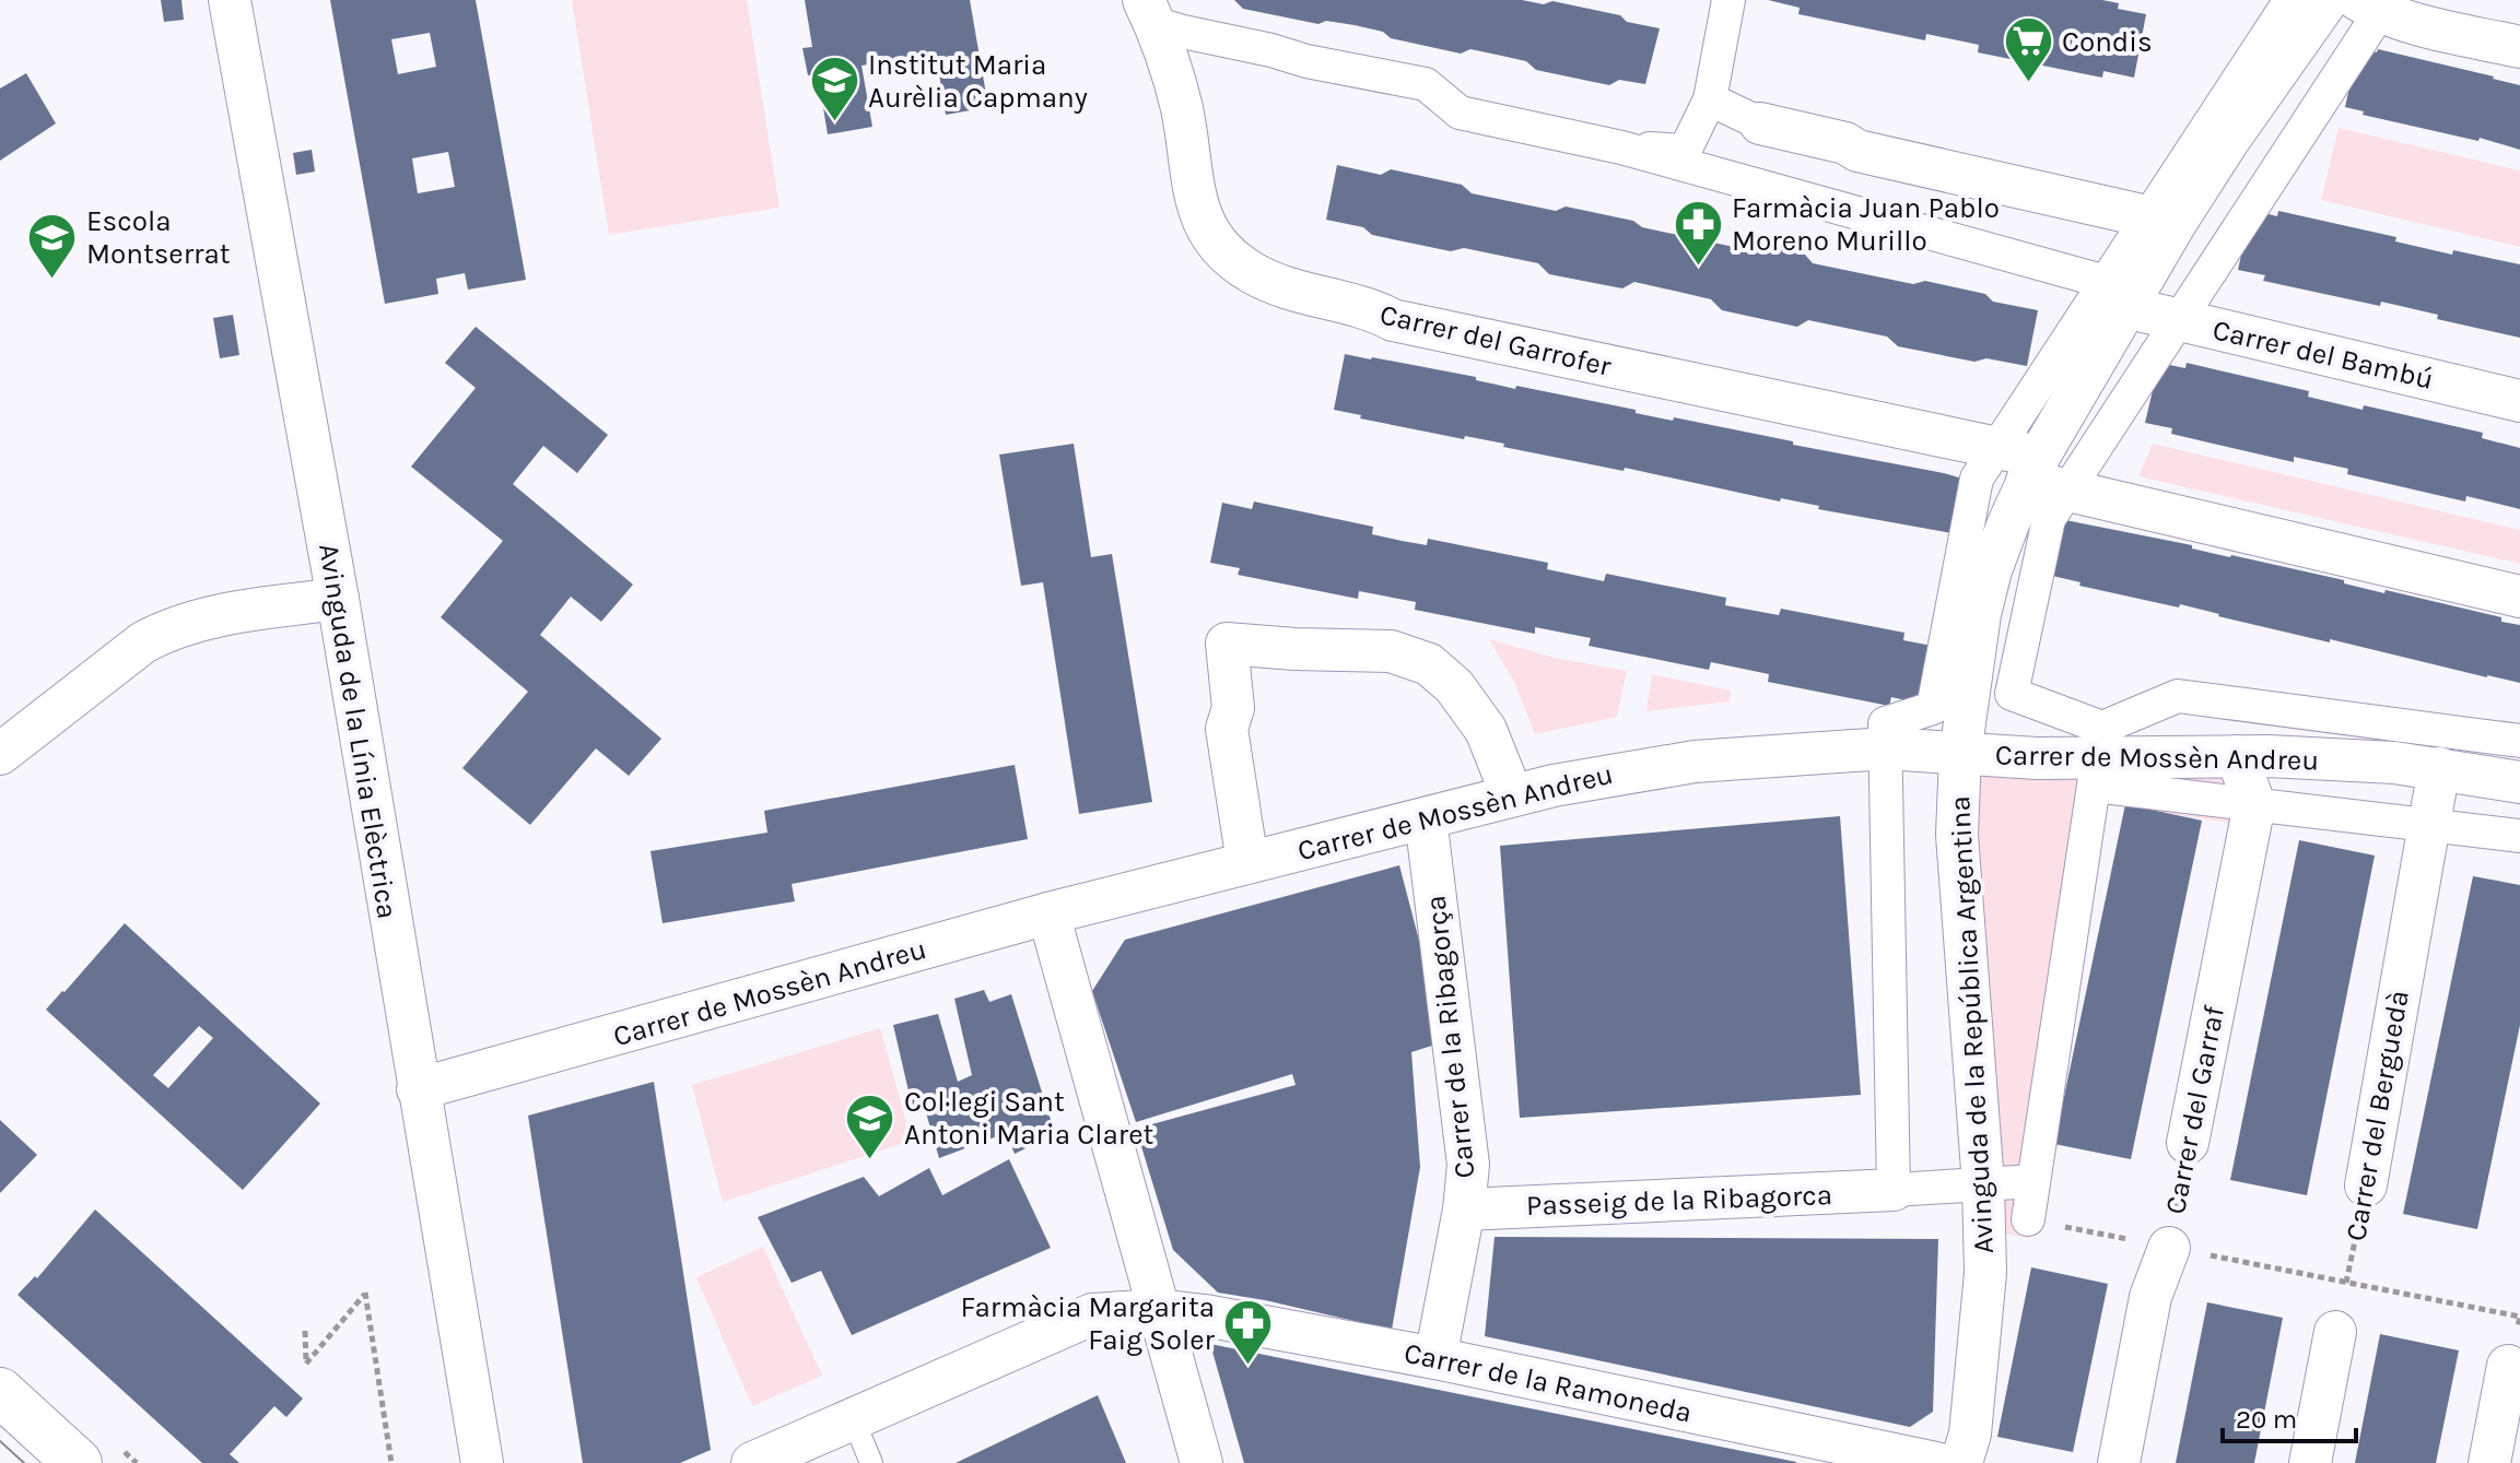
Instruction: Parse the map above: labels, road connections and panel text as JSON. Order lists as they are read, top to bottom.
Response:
{
  "streets": {
    "street": [
      "Carrer del Garrofer",
      "Carrer del Bambú",
      "Avinguda de la Línia Elèctrica",
      "Carrer de Mossèn Andreu",
      "Avinguda de la República Argentina",
      "Carrer de la Ribagorça",
      "Carrer del Garraf",
      "Carrer del Berguedà",
      "Passeig de la Ribagorca",
      "Carrer de la Ramoneda"
    ]
  },
  "crossings": [
    ["Carrer del Garrofer", "Avinguda de la República Argentina"],
    ["Carrer del Bambú", "Avinguda de la República Argentina"],
    ["Avinguda de la Línia Elèctrica", "Carrer de Mossèn Andreu"],
    ["Carrer de Mossèn Andreu", "Avinguda de la República Argentina"],
    ["Carrer de Mossèn Andreu", "Carrer de la Ribagorça"],
    ["Carrer de Mossèn Andreu", "Carrer del Berguedà"],
    ["Carrer de la Ribagorça", "Passeig de la Ribagorca"],
    ["Carrer de la Ribagorça", "Carrer de la Ramoneda"]
  ],
  "places": {
    "supermarket": ["Condis"],
    "school or university": ["Institut Maria Aurèlia Capmany", "Escola Montserrat", "Col·legi Sant Antoni Maria Claret"],
    "pharmacy": ["Farmàcia Juan Pablo Moreno Murillo", "Farmàcia Margarita Faig Soler"]
  },
  "scale_bar": "20 m"
}
